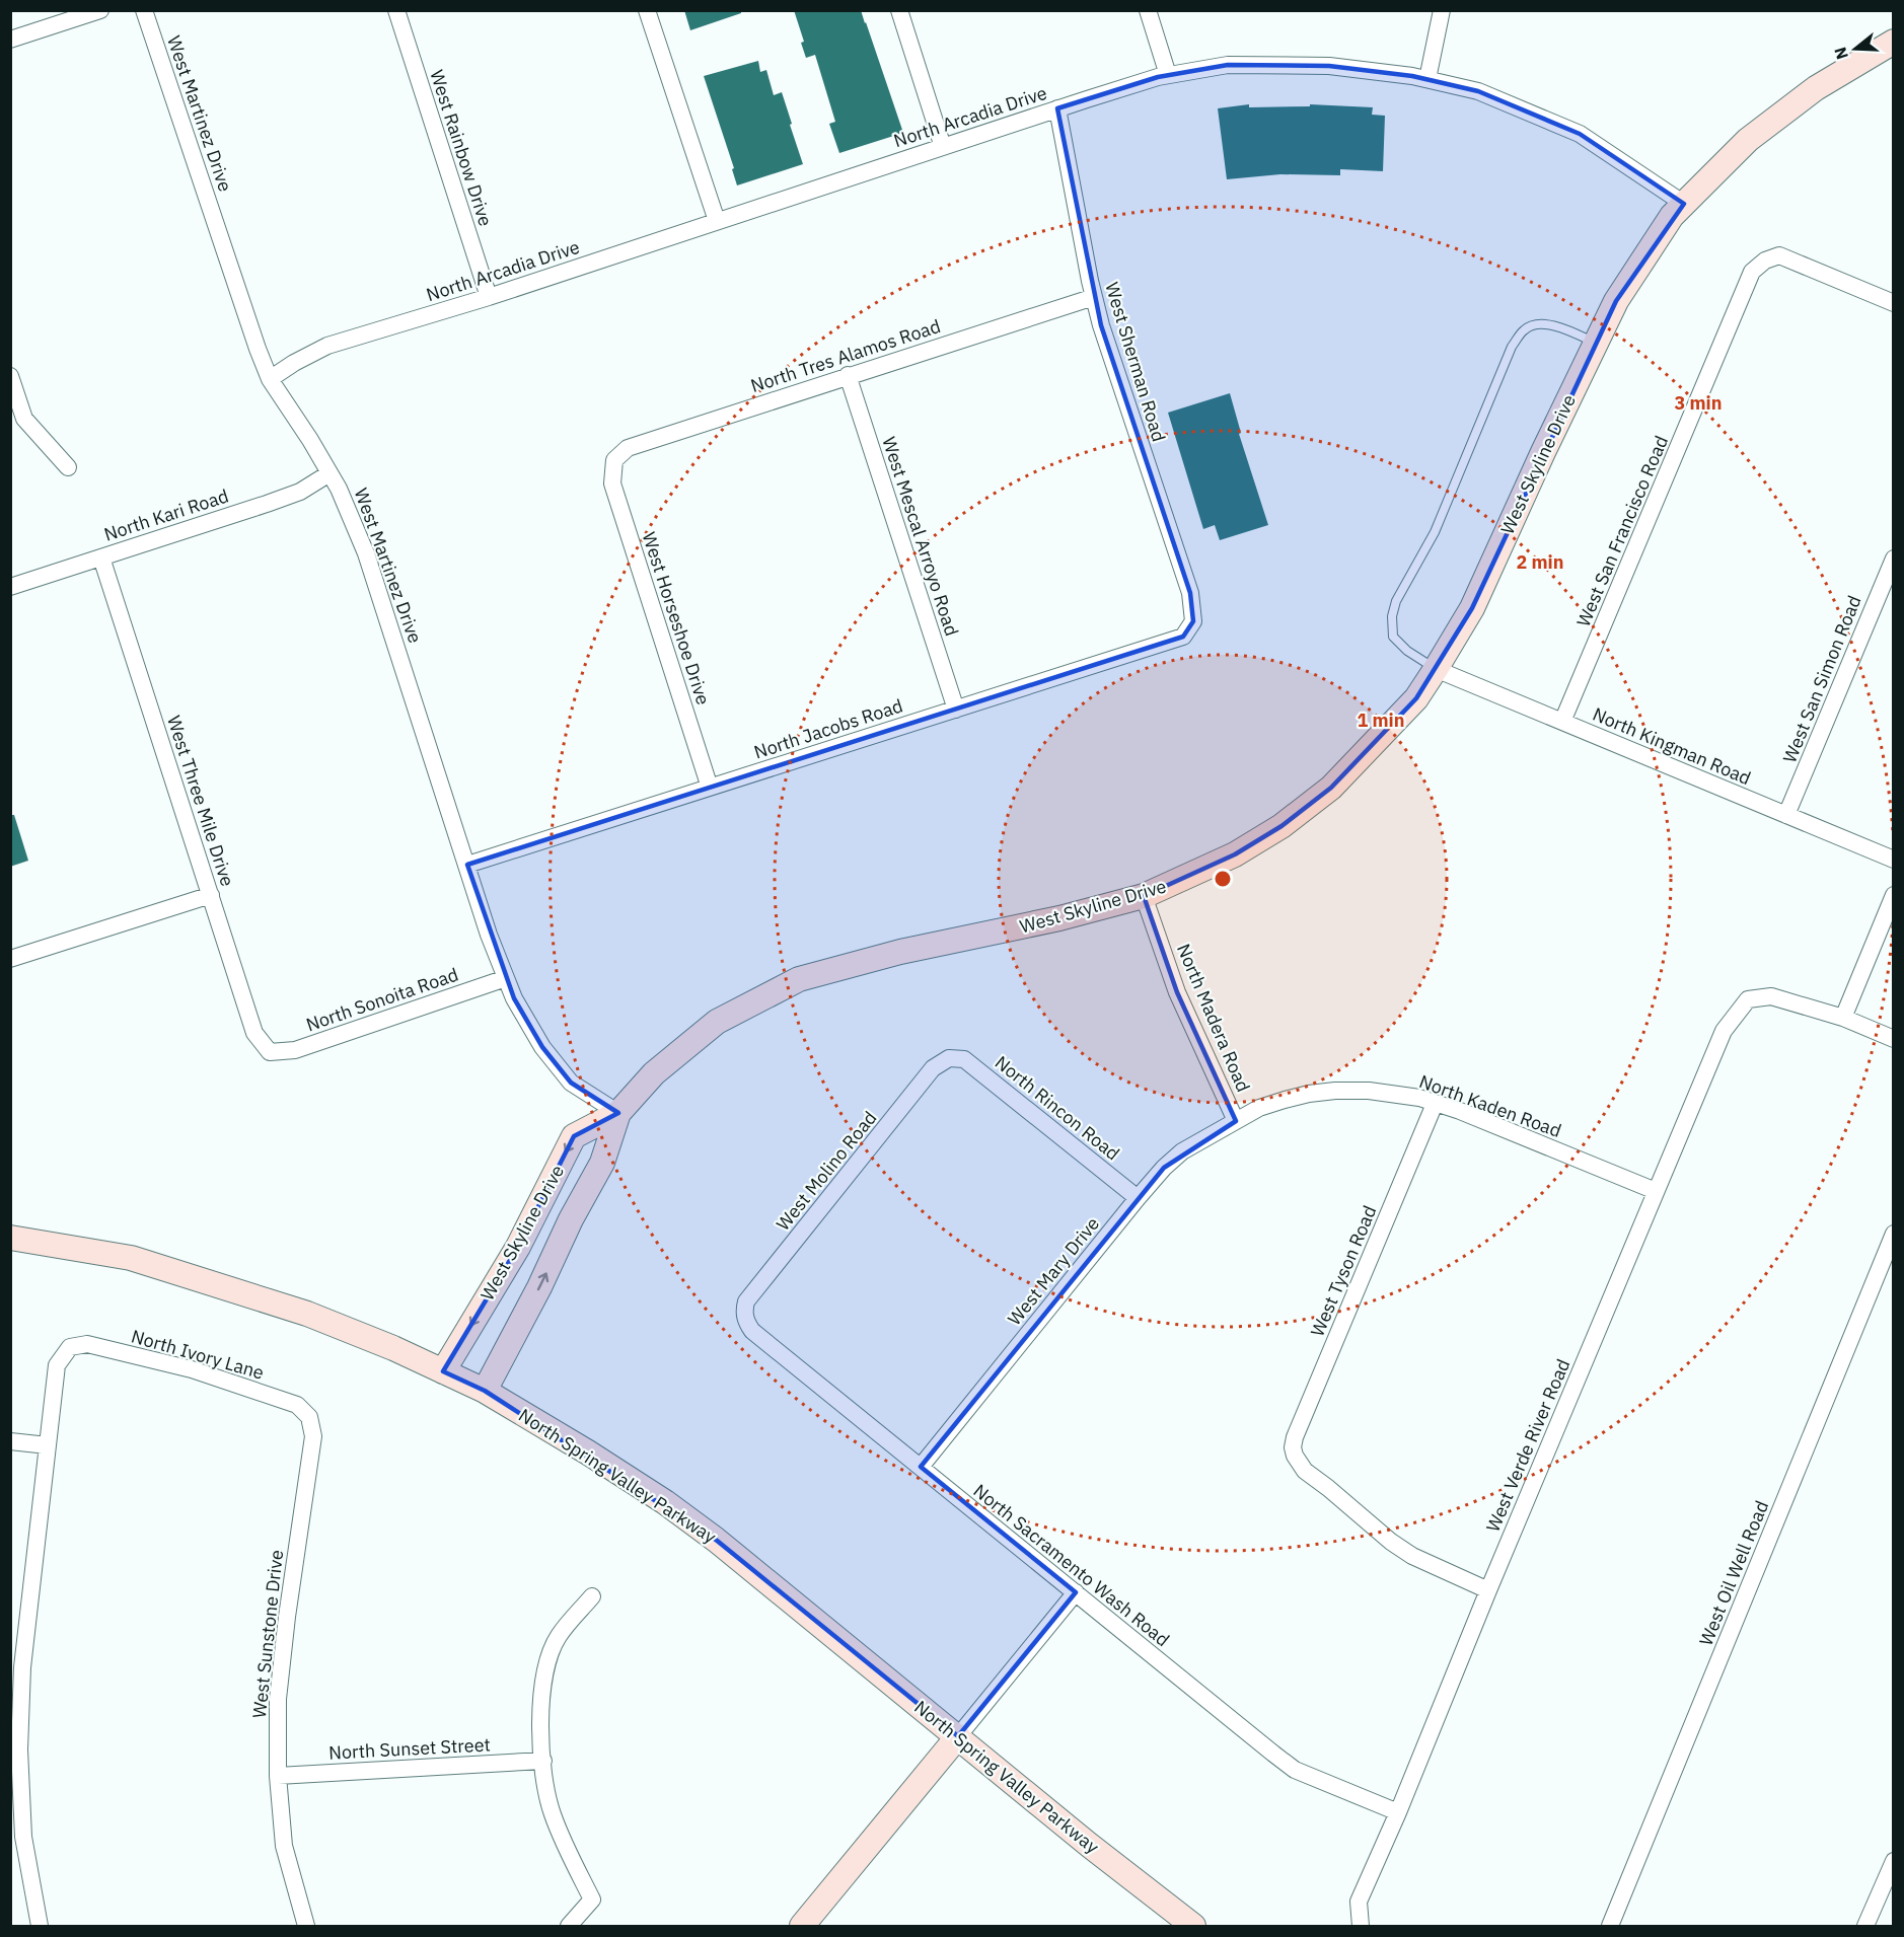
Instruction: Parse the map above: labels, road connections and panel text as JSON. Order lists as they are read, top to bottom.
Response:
{
  "streets": {
    "street": [
      "West Martinez Drive",
      "North Arcadia Drive",
      "West Rainbow Drive",
      "North Tres Alamos Road",
      "West Sherman Road",
      "West Skyline Drive",
      "North Kari Road",
      "West San Francisco Road",
      "West Mescal Arroyo Road",
      "West Horseshoe Drive",
      "West San Simon Road",
      "North Jacobs Road",
      "North Kingman Road",
      "West Three Mile Drive",
      "North Sonoita Road",
      "North Madera Road",
      "North Kaden Road",
      "North Rincon Road",
      "West Molino Road",
      "West Mary Drive",
      "West Tyson Road",
      "North Ivory Lane",
      "West Verde River Road",
      "North Spring Valley Parkway",
      "North Sacramento Wash Road",
      "West Oil Well Road",
      "West Sunstone Drive",
      "North Sunset Street"
    ]
  },
  "crossings": [
    ["West Martinez Drive", "North Arcadia Drive"],
    ["West Martinez Drive", "West Skyline Drive"],
    ["West Martinez Drive", "North Kari Road"],
    ["West Martinez Drive", "North Jacobs Road"],
    ["West Martinez Drive", "North Sonoita Road"],
    ["North Arcadia Drive", "West Rainbow Drive"],
    ["North Arcadia Drive", "West Sherman Road"],
    ["North Arcadia Drive", "West Skyline Drive"],
    ["North Tres Alamos Road", "West Sherman Road"],
    ["North Tres Alamos Road", "West Mescal Arroyo Road"],
    ["North Tres Alamos Road", "West Horseshoe Drive"],
    ["West Sherman Road", "North Jacobs Road"],
    ["West Skyline Drive", "North Kingman Road"],
    ["West Skyline Drive", "North Madera Road"],
    ["West Skyline Drive", "North Spring Valley Parkway"],
    ["North Kari Road", "West Three Mile Drive"],
    ["West San Francisco Road", "North Kingman Road"],
    ["West Mescal Arroyo Road", "North Jacobs Road"],
    ["West Horseshoe Drive", "North Jacobs Road"],
    ["West San Simon Road", "North Kingman Road"],
    ["West Three Mile Drive", "North Sonoita Road"],
    ["North Madera Road", "North Kaden Road"],
    ["North Madera Road", "West Mary Drive"],
    ["North Kaden Road", "West Mary Drive"],
    ["North Kaden Road", "West Tyson Road"],
    ["North Kaden Road", "West Verde River Road"],
    ["North Rincon Road", "West Molino Road"],
    ["North Rincon Road", "West Mary Drive"],
    ["West Molino Road", "North Sacramento Wash Road"],
    ["West Mary Drive", "North Sacramento Wash Road"],
    ["West Tyson Road", "West Verde River Road"],
    ["North Ivory Lane", "West Sunstone Drive"],
    ["West Verde River Road", "North Sacramento Wash Road"],
    ["West Sunstone Drive", "North Sunset Street"]
  ],
  "north": "left",
  "rings": ["3 min", "2 min", "1 min"]
}
